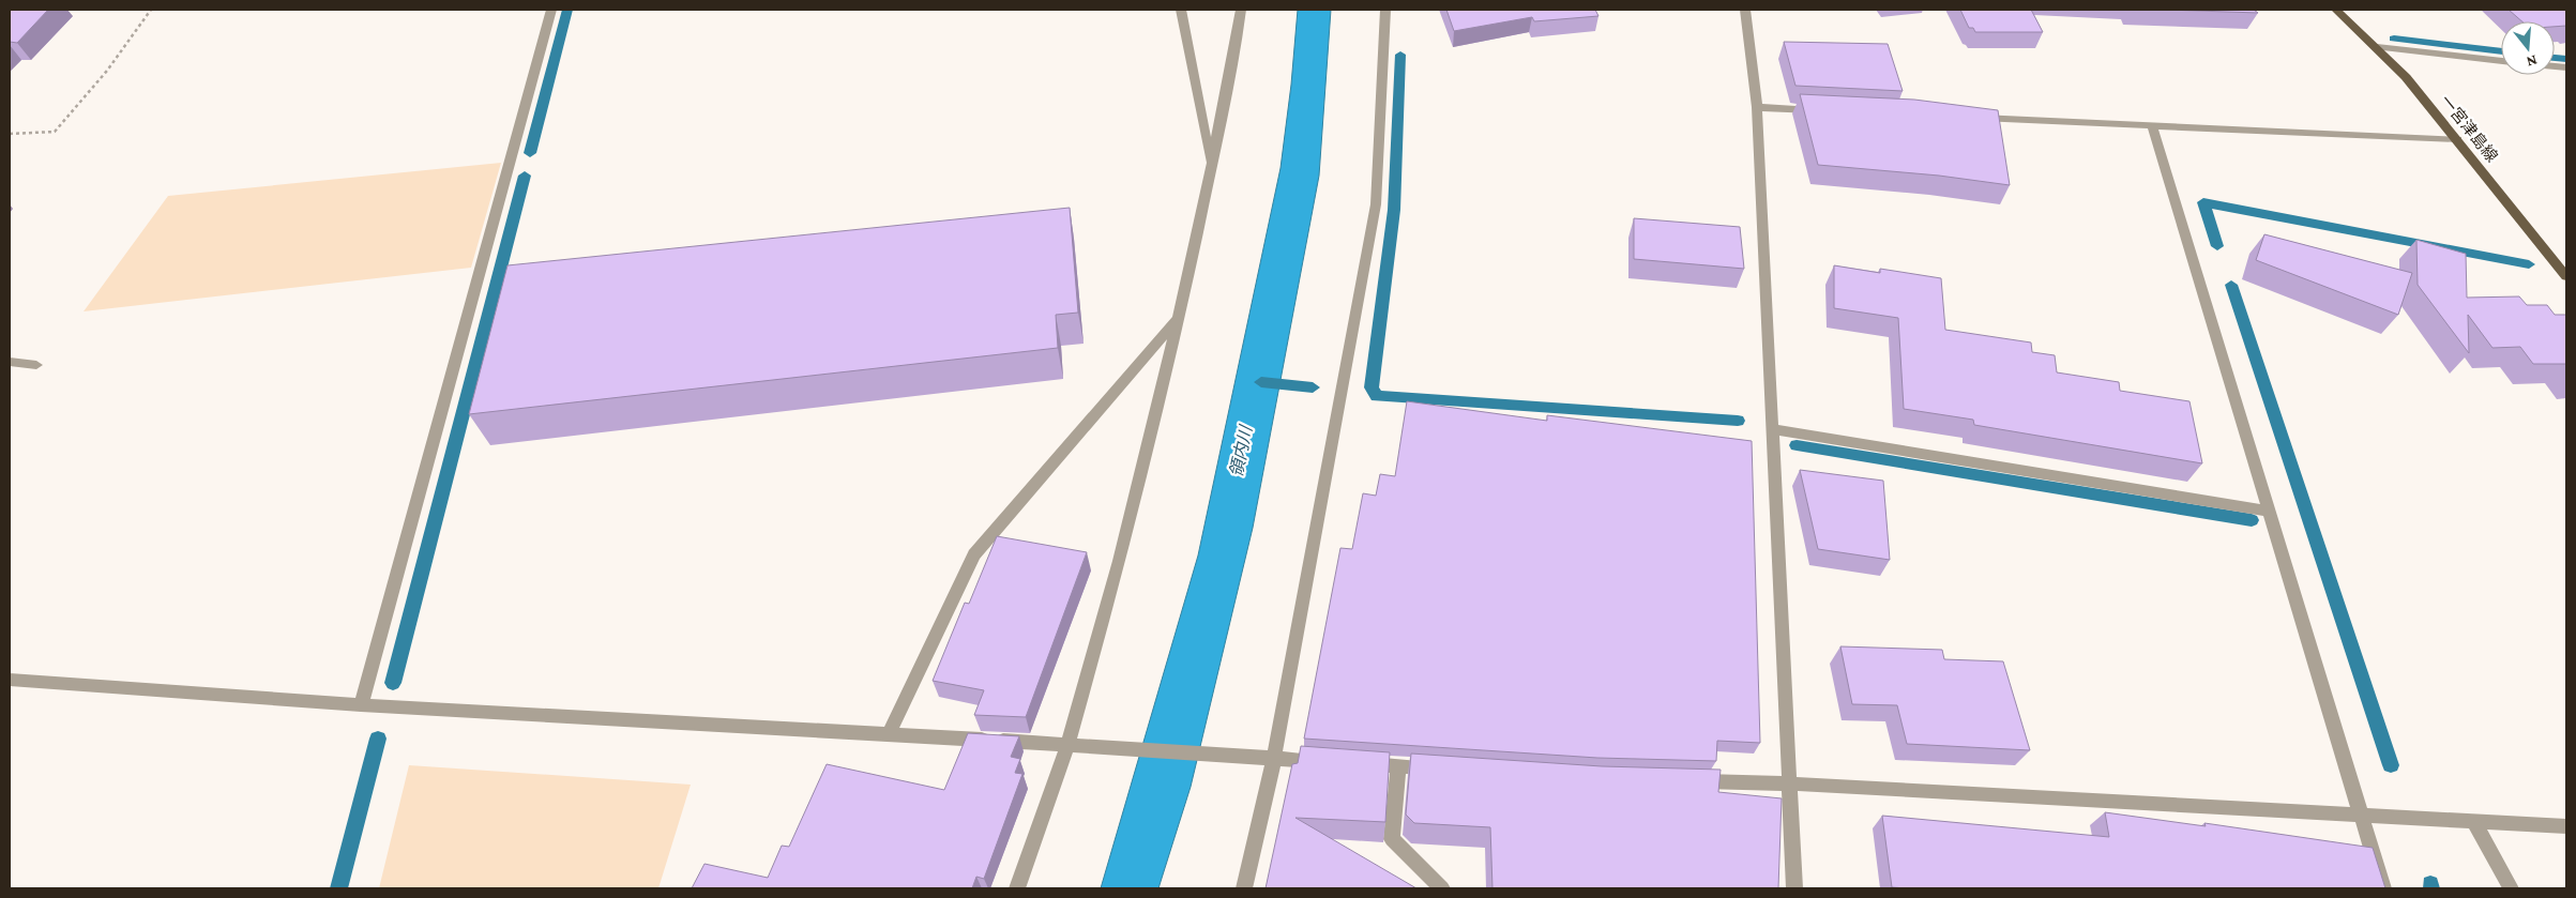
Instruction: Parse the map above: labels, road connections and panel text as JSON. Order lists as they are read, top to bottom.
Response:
{
  "streets": {
    "main road": ["一宮津島線"]
  },
  "water": ["領内川"],
  "north": "bottom"
}
